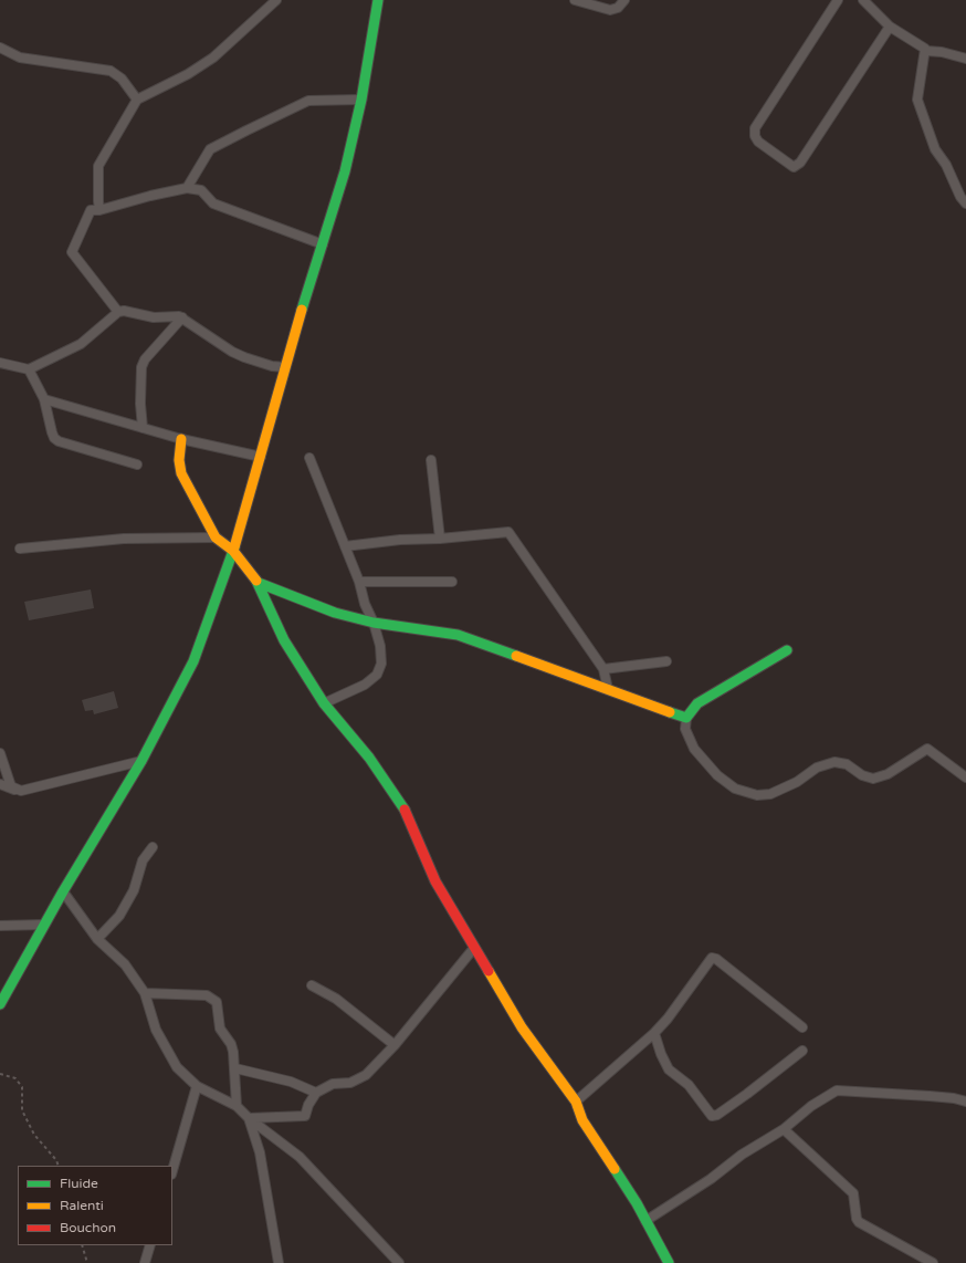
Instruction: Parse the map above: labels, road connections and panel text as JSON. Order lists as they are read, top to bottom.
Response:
{
  "legend": ["Fluide", "Ralenti", "Bouchon"]
}
